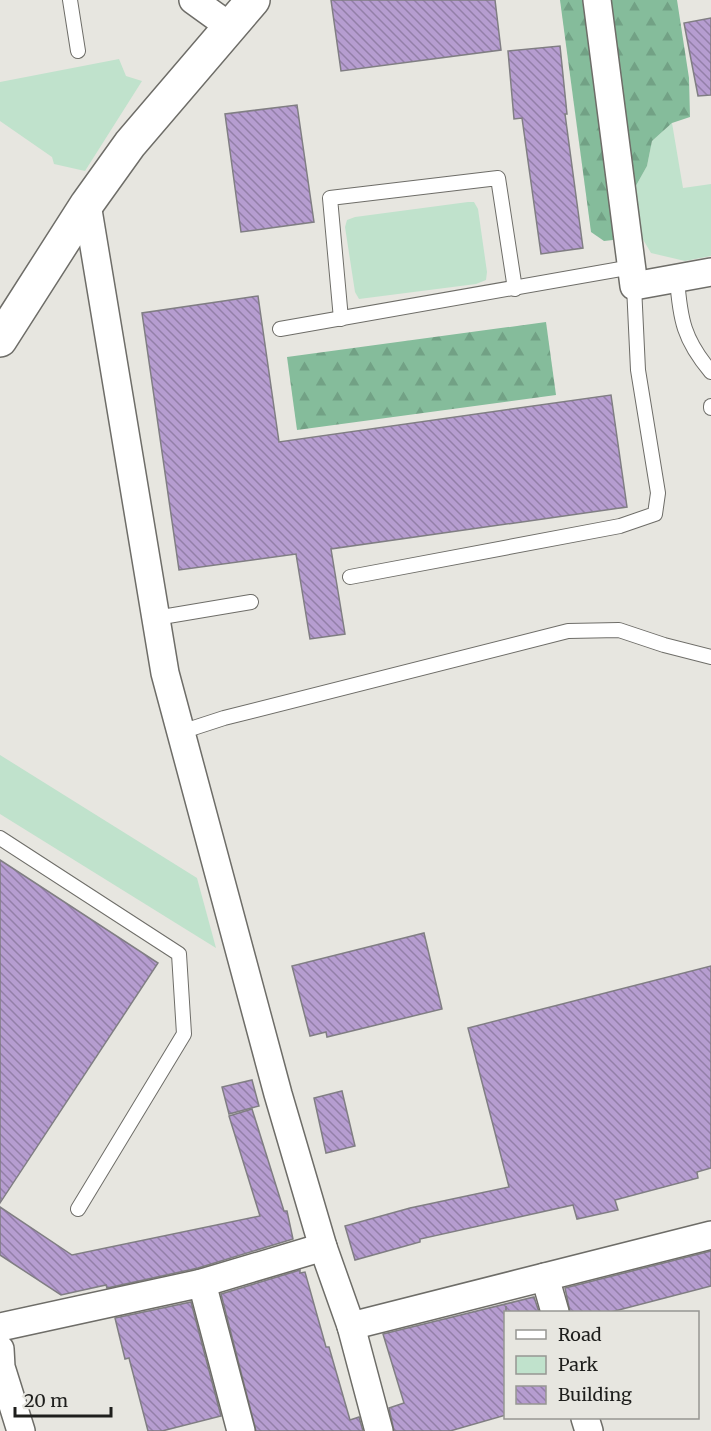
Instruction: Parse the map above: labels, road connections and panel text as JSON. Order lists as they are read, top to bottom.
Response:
{
  "legend": ["Road", "Park", "Building"],
  "scale_bar": "20 m"
}
